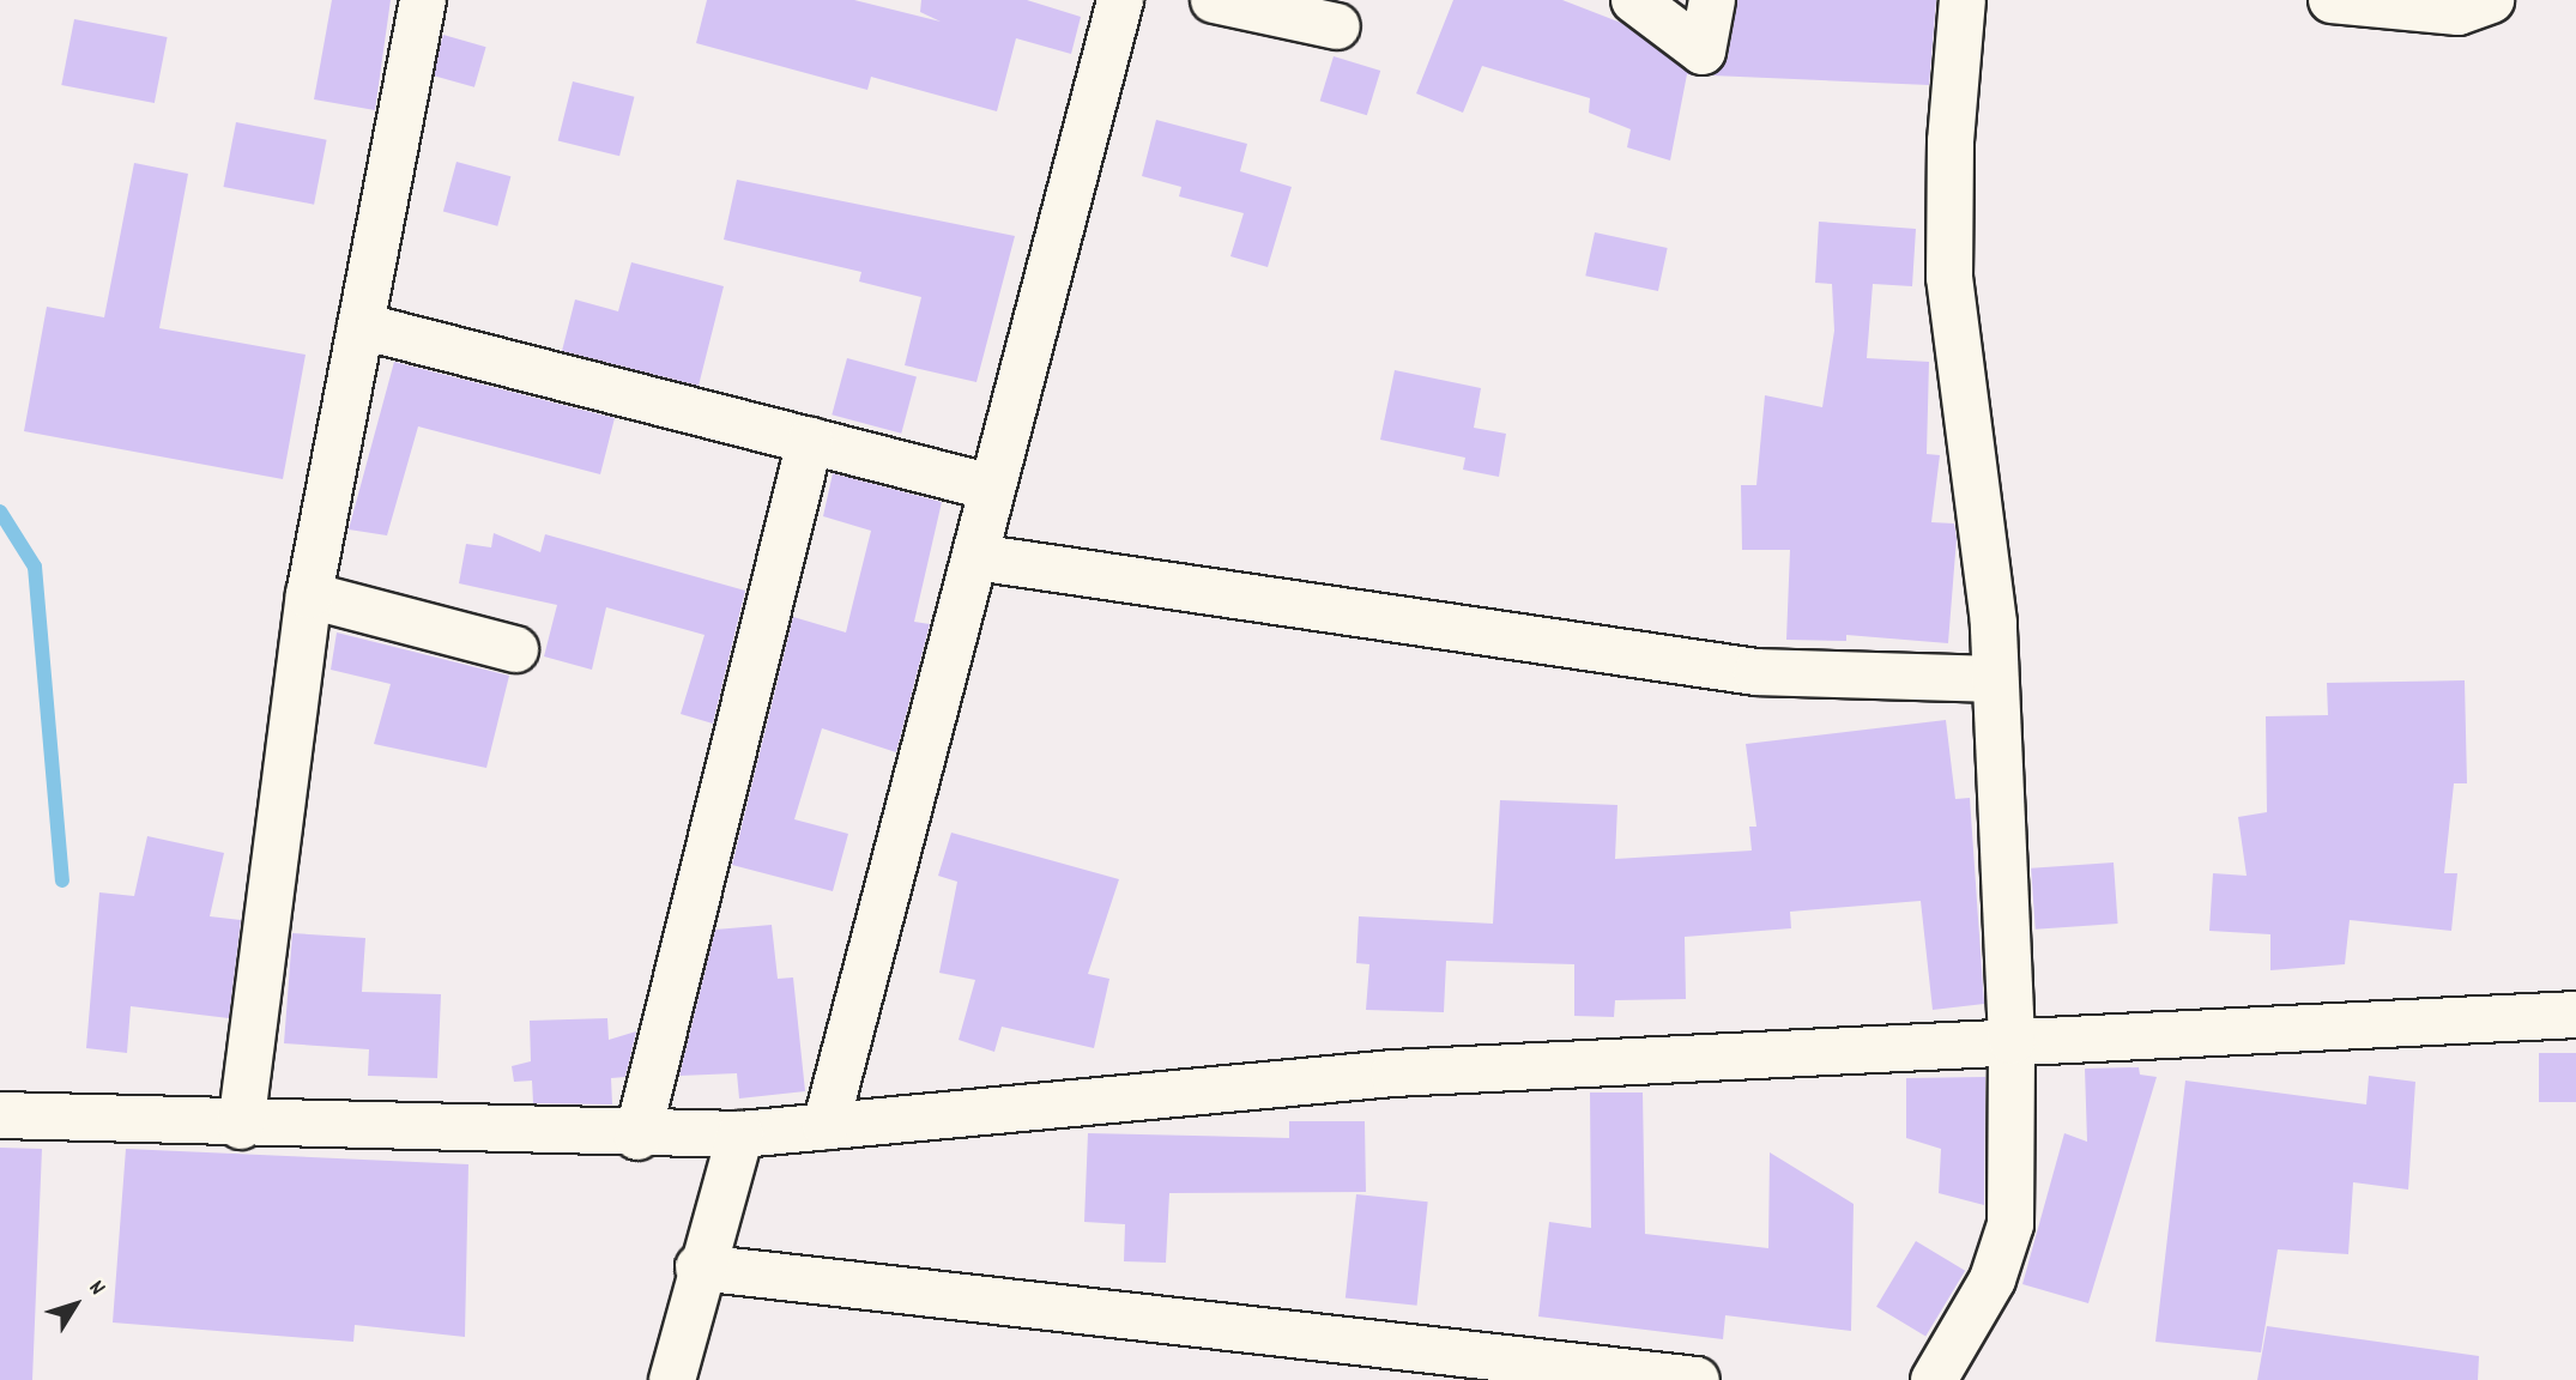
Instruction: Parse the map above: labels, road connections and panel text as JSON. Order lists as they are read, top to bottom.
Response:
{
  "north": "top right"
}
